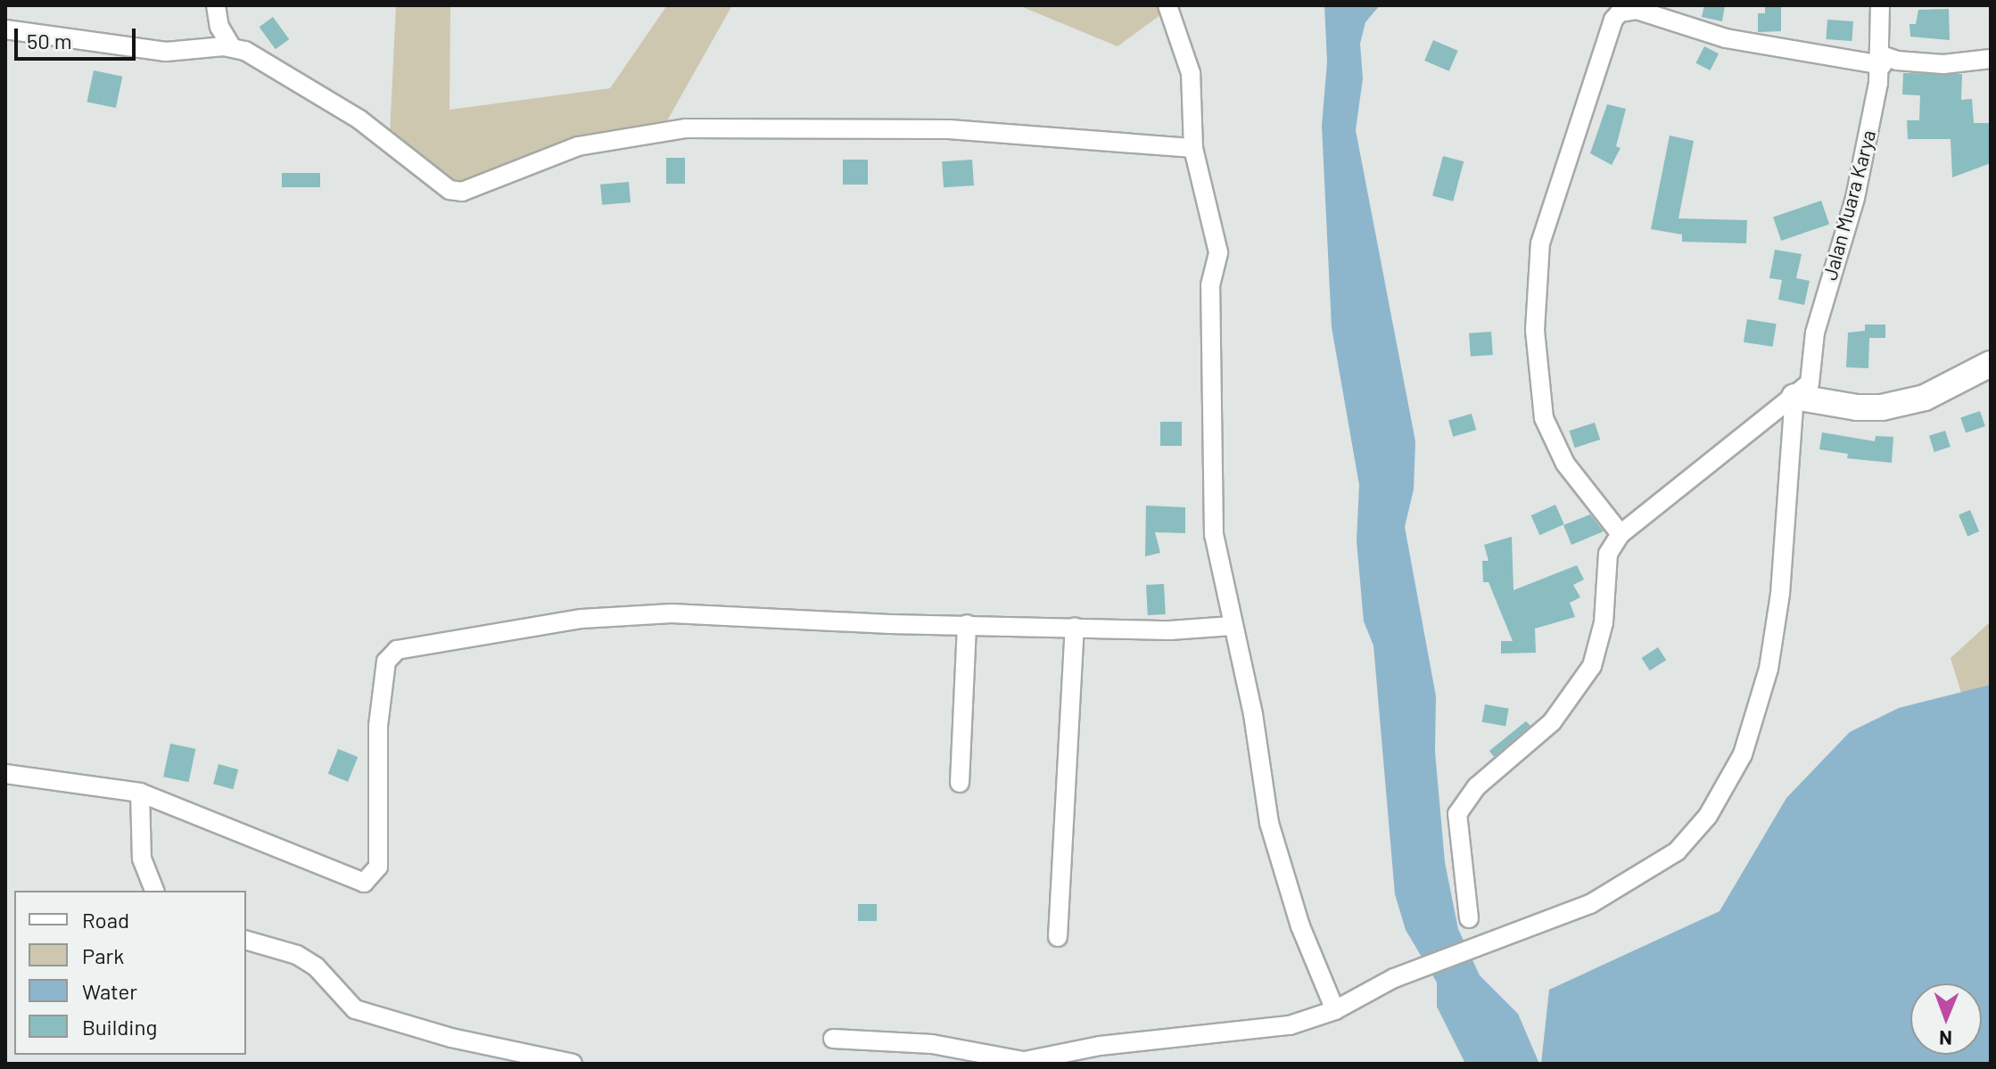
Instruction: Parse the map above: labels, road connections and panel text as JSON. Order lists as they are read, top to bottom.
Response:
{
  "streets": {
    "street": ["Jalan Muara Karya"]
  },
  "legend": [
    "Road",
    "Park",
    "Water",
    "Building"
  ],
  "scale_bar": "50 m",
  "north": "bottom"
}
